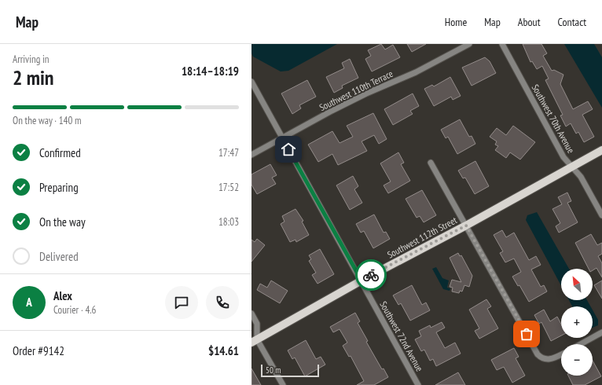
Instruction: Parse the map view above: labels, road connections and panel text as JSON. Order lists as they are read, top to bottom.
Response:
{
  "streets": {
    "main road": ["Southwest 112th Street"],
    "street": ["Southwest 110th Terrace", "Southwest 70th Avenue", "Southwest 72nd Avenue"]
  },
  "crossings": [
    ["Southwest 110th Terrace", "Southwest 72nd Avenue"],
    ["Southwest 70th Avenue", "Southwest 112th Street"],
    ["Southwest 112th Street", "Southwest 72nd Avenue"]
  ],
  "scale_bar": "50 m",
  "north": "top left",
  "page": {
    "header": "Map",
    "nav": [
      "Home",
      "Map",
      "About",
      "Contact"
    ],
    "heading": ["2 min", "Arriving in", "18:14–18:19"],
    "panel": [
      "Alex",
      "Courier · 4.6",
      "Order #9142",
      "$14.61"
    ],
    "bar": "On the way · 140 m",
    "list": [
      ["Confirmed", "17:47"],
      ["Preparing", "17:52"],
      ["On the way", "18:03"],
      "Delivered"
    ],
    "map_buttons": ["+", "−"],
    "round": "A",
    "scale": "50 m"
  }
}
